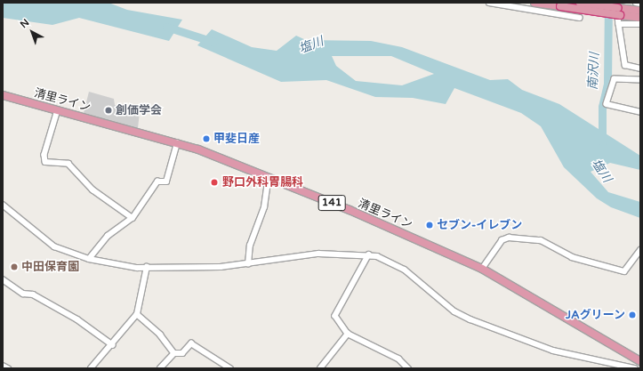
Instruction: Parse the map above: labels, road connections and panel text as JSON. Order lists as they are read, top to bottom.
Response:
{
  "streets": {
    "highway": ["清里ライン", "141"]
  },
  "water": ["塩川", "南沢川"],
  "places": [
    "創価学会",
    "甲斐日産",
    "野口外科胃腸科",
    "セブン-イレブン",
    "中田保育園",
    "JAグリーン"
  ],
  "north": "top left"
}
